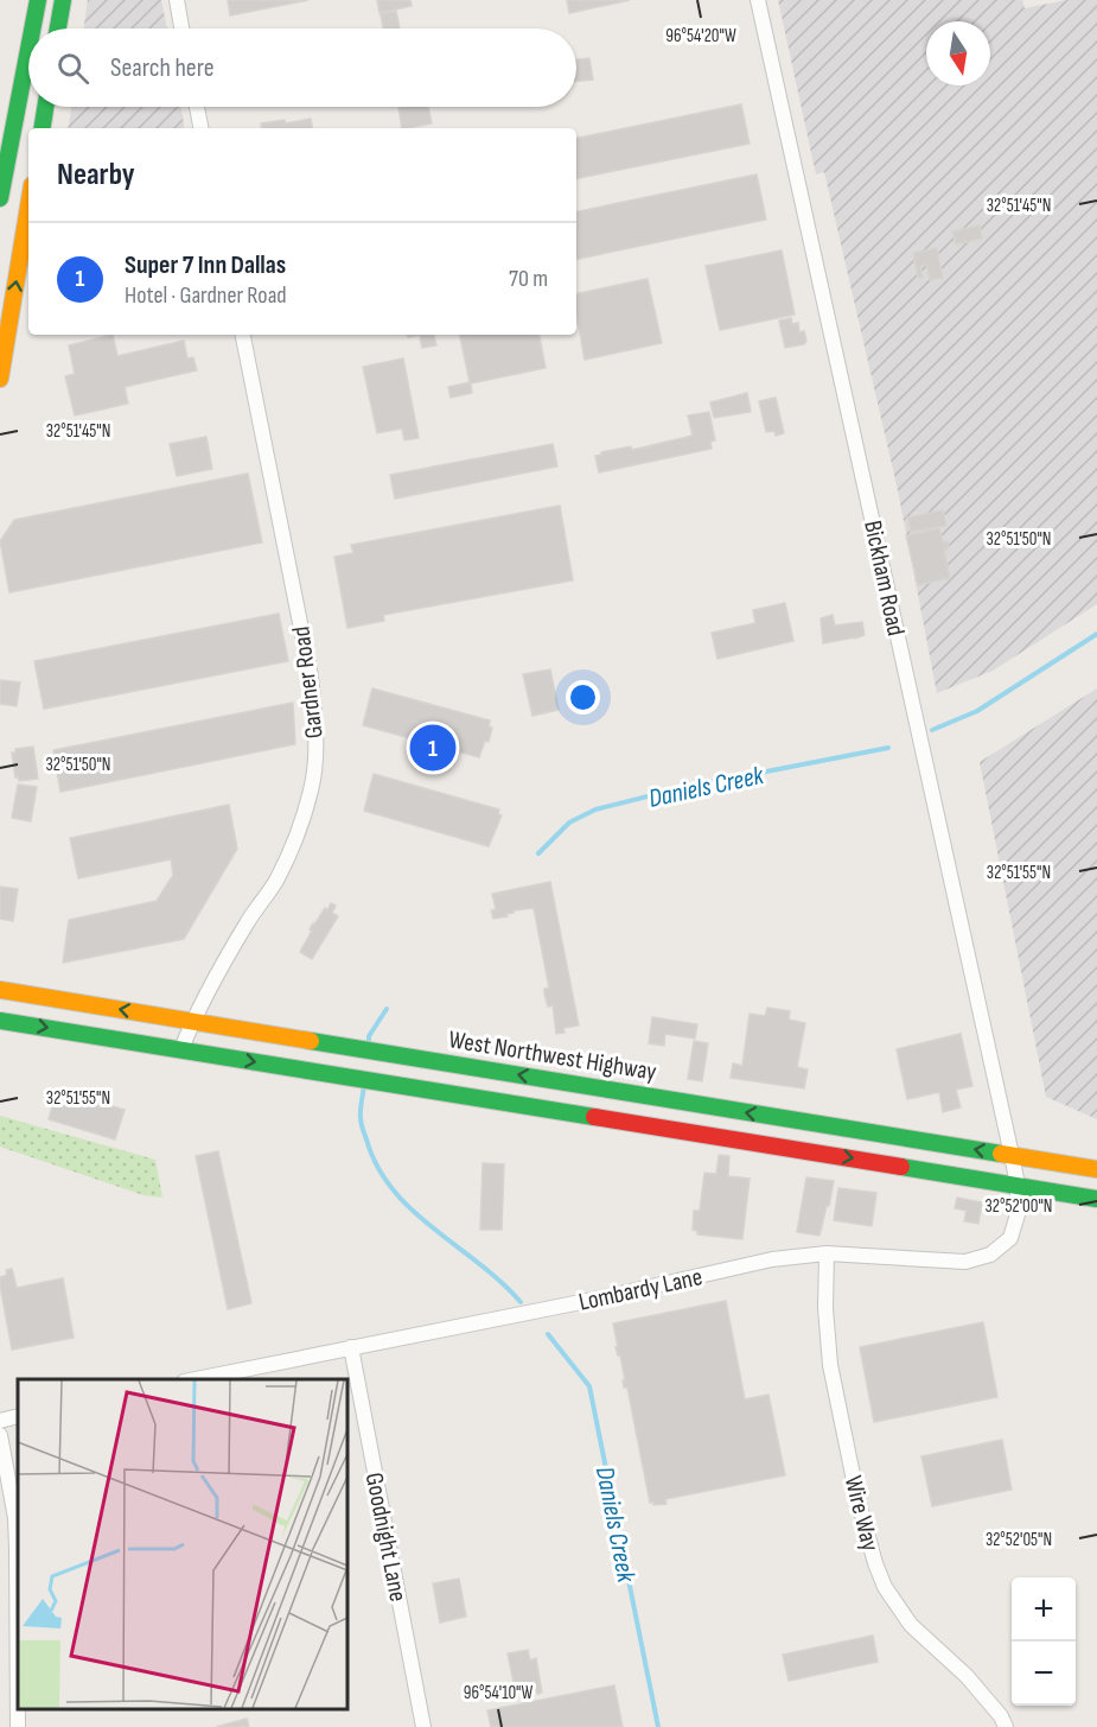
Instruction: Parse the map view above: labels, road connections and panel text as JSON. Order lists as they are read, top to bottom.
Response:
{
  "streets": {
    "main road": ["West Northwest Highway"],
    "street": [
      "Bickham Road",
      "Gardner Road",
      "Lombardy Lane",
      "Wire Way",
      "Goodnight Lane"
    ]
  },
  "crossings": [
    ["Bickham Road", "West Northwest Highway"],
    ["Bickham Road", "Lombardy Lane"],
    ["Gardner Road", "West Northwest Highway"],
    ["West Northwest Highway", "Lombardy Lane"],
    ["Lombardy Lane", "Wire Way"],
    ["Lombardy Lane", "Goodnight Lane"]
  ],
  "water": ["Daniels Creek"],
  "north": "bottom",
  "page": {
    "search": "Search here",
    "heading": "Nearby",
    "list": [
      {
        "mark": "1",
        "name": "Super 7 Inn Dallas",
        "note": "Hotel · Gardner Road",
        "value": "70 m"
      }
    ],
    "pins": "1",
    "map_buttons": ["+", "−"]
  },
  "coordinates": [
    "96°54'20\"W",
    "32°51'45\"N",
    "32°51'50\"N",
    "32°51'55\"N",
    "32°52'00\"N",
    "32°52'05\"N",
    "96°54'10\"W"
  ]
}
